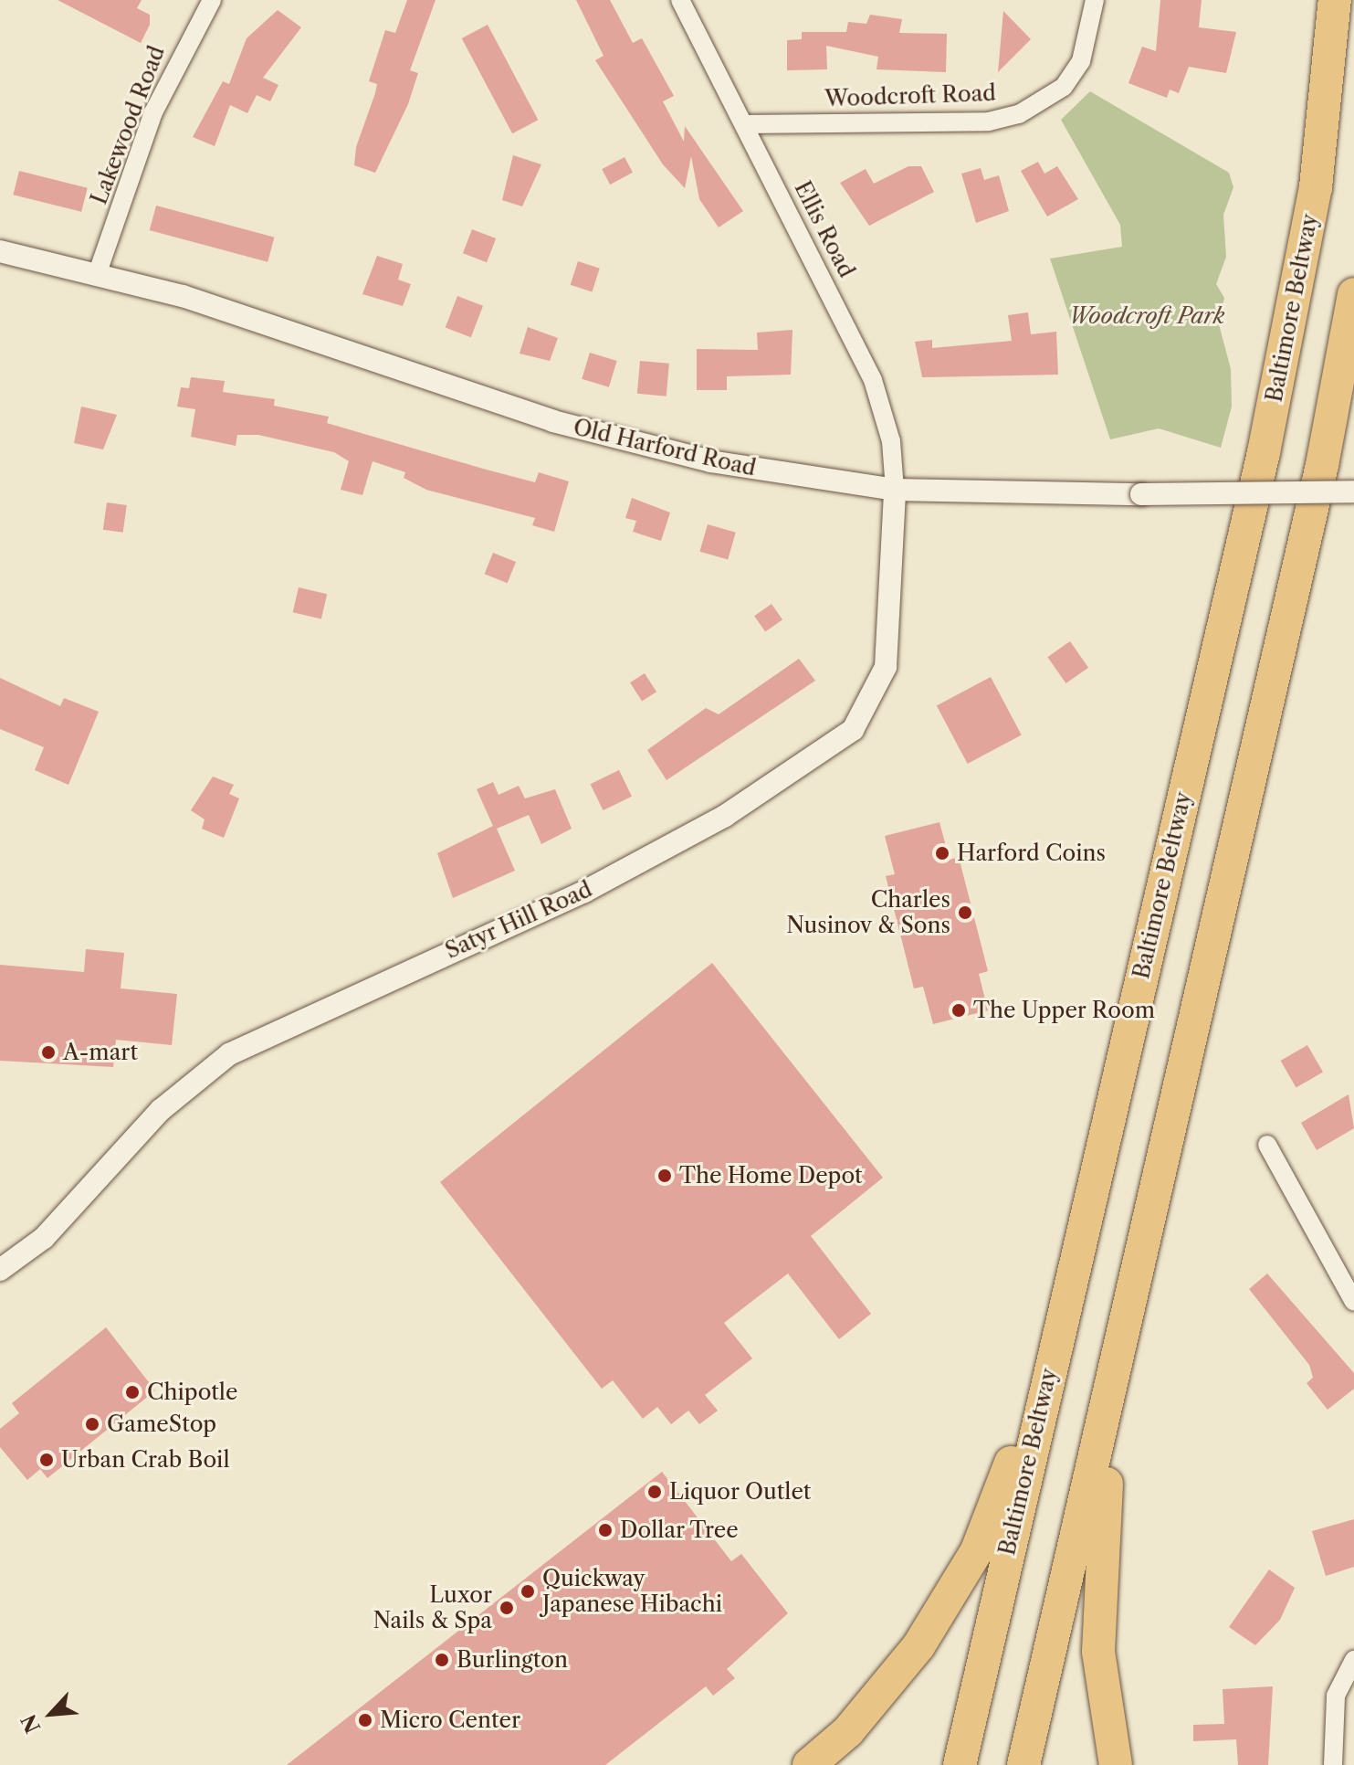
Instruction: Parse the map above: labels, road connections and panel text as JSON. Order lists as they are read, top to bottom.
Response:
{
  "streets": {
    "highway": ["Baltimore Beltway"],
    "street": [
      "Woodcroft Road",
      "Lakewood Road",
      "Ellis Road",
      "Old Harford Road",
      "Satyr Hill Road"
    ]
  },
  "crossings": [
    ["Woodcroft Road", "Ellis Road"],
    ["Lakewood Road", "Old Harford Road"],
    ["Ellis Road", "Old Harford Road"],
    ["Ellis Road", "Satyr Hill Road"],
    ["Old Harford Road", "Satyr Hill Road"]
  ],
  "parks": ["Woodcroft Park"],
  "places": [
    "Harford Coins",
    "Charles Nusinov & Sons",
    "The Upper Room",
    "A-mart",
    "The Home Depot",
    "Chipotle",
    "GameStop",
    "Urban Crab Boil",
    "Liquor Outlet",
    "Dollar Tree",
    "Quickway Japanese Hibachi",
    "Luxor Nails & Spa",
    "Burlington",
    "Micro Center"
  ],
  "north": "bottom left"
}
